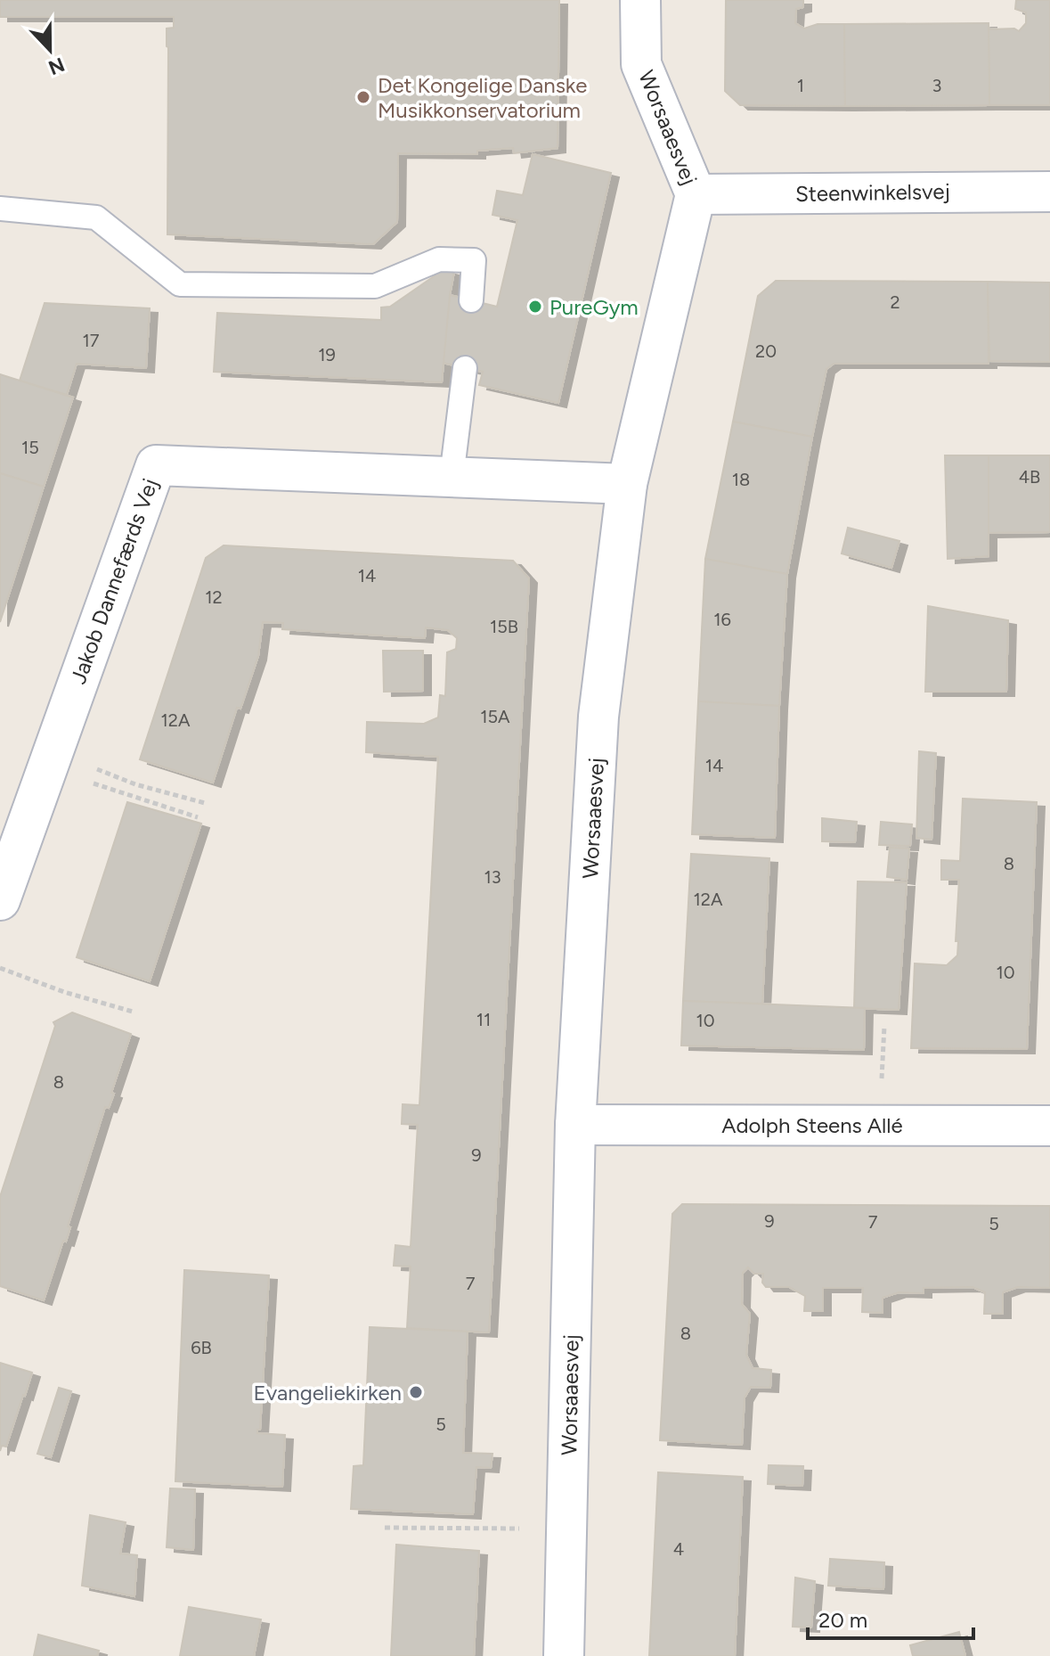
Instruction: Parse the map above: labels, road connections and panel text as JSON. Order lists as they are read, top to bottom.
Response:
{
  "streets": {
    "street": [
      "Worsaaesvej",
      "Steenwinkelsvej",
      "Jakob Dannefærds Vej",
      "Adolph Steens Allé"
    ]
  },
  "crossings": [
    ["Worsaaesvej", "Steenwinkelsvej"],
    ["Worsaaesvej", "Jakob Dannefærds Vej"],
    ["Worsaaesvej", "Adolph Steens Allé"]
  ],
  "places": ["Det Kongelige Danske Musikkonservatorium", "PureGym", "Evangeliekirken"],
  "house_numbers": [
    "1",
    "3",
    "2",
    "17",
    "20",
    "19",
    "15",
    "4B",
    "18",
    "14",
    "12",
    "16",
    "15B",
    "15A",
    "12A",
    "14",
    "8",
    "13",
    "12A",
    "10",
    "11",
    "10",
    "8",
    "9",
    "9",
    "7",
    "5",
    "7",
    "8",
    "6B",
    "5",
    "4"
  ],
  "scale_bar": "20 m",
  "north": "bottom"
}
